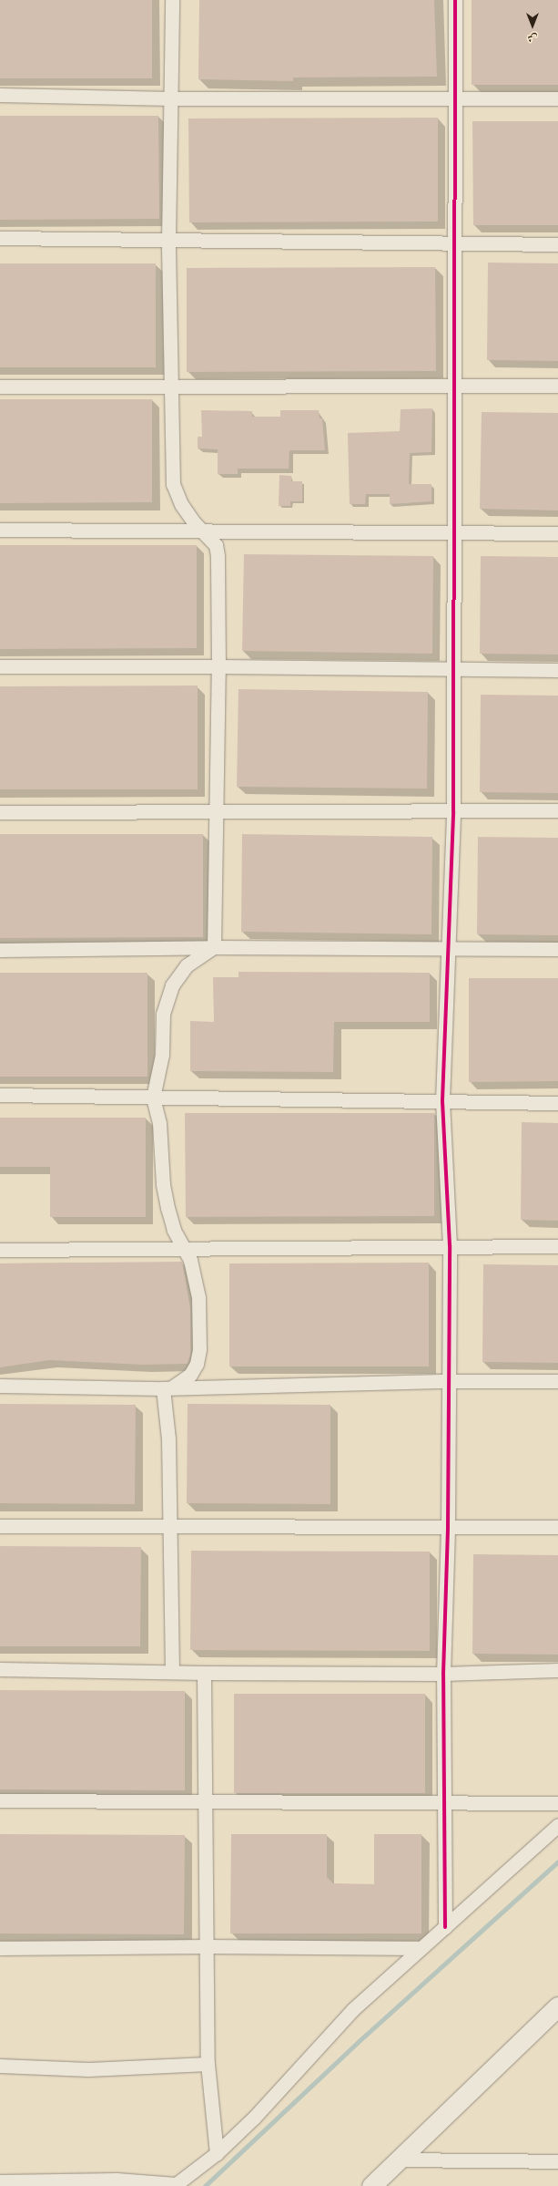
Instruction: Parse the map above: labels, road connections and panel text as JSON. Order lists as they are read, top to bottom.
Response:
{
  "north": "bottom"
}
